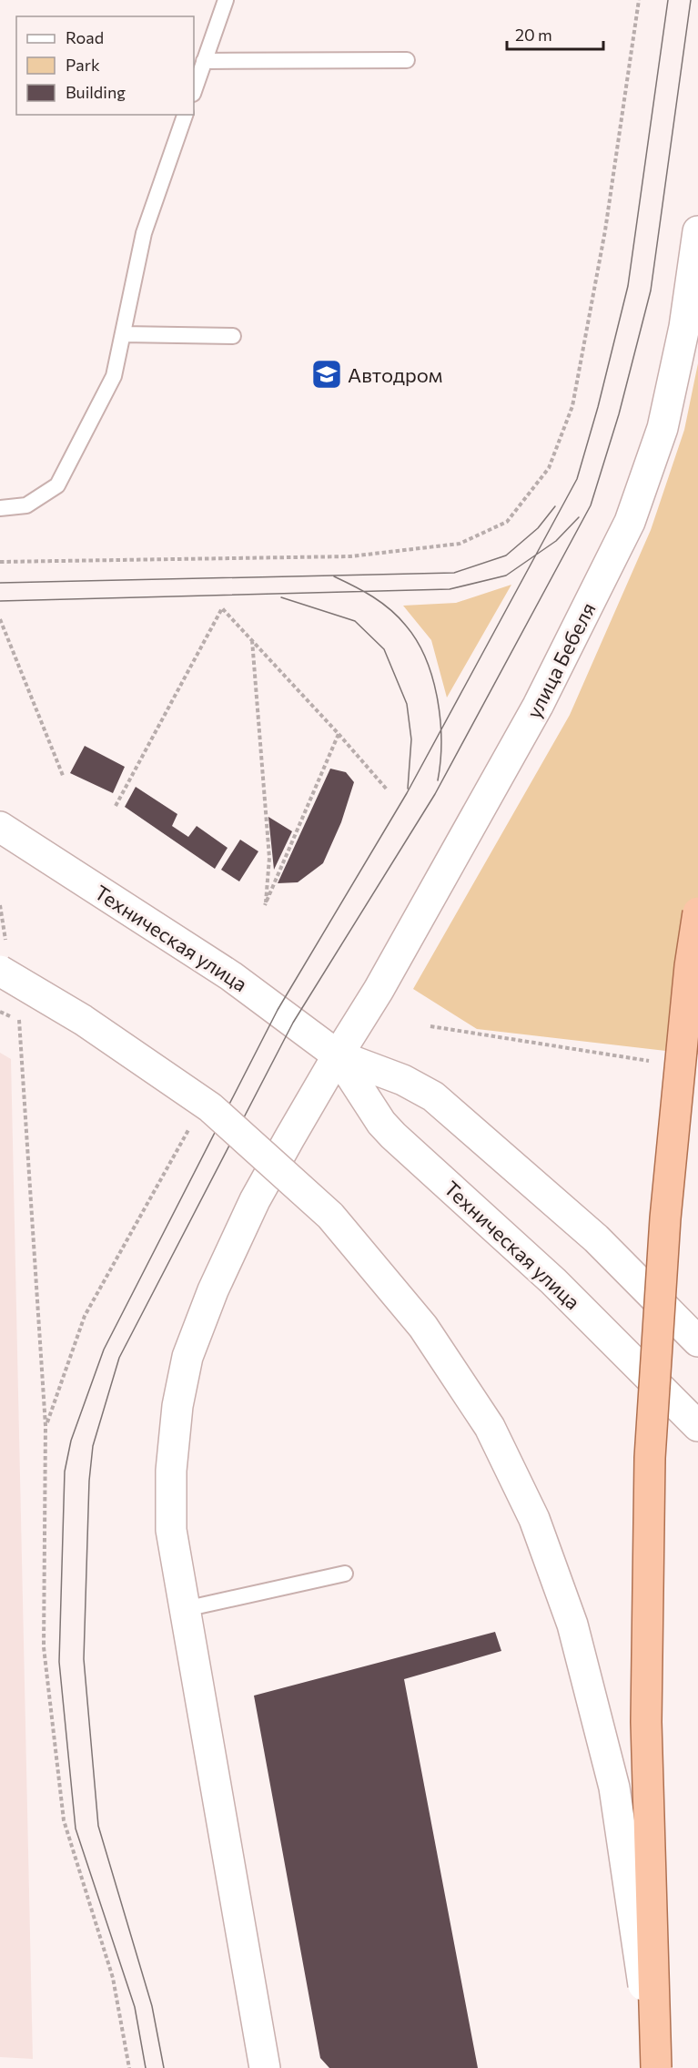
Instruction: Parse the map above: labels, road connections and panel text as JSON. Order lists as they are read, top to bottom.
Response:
{
  "streets": {
    "main road": ["улица Бебеля", "Техническая улица"]
  },
  "crossings": [
    ["улица Бебеля", "Техническая улица"]
  ],
  "places": {
    "school or university": ["Автодром"]
  },
  "legend": ["Road", "Park", "Building"],
  "scale_bar": "20 m"
}
